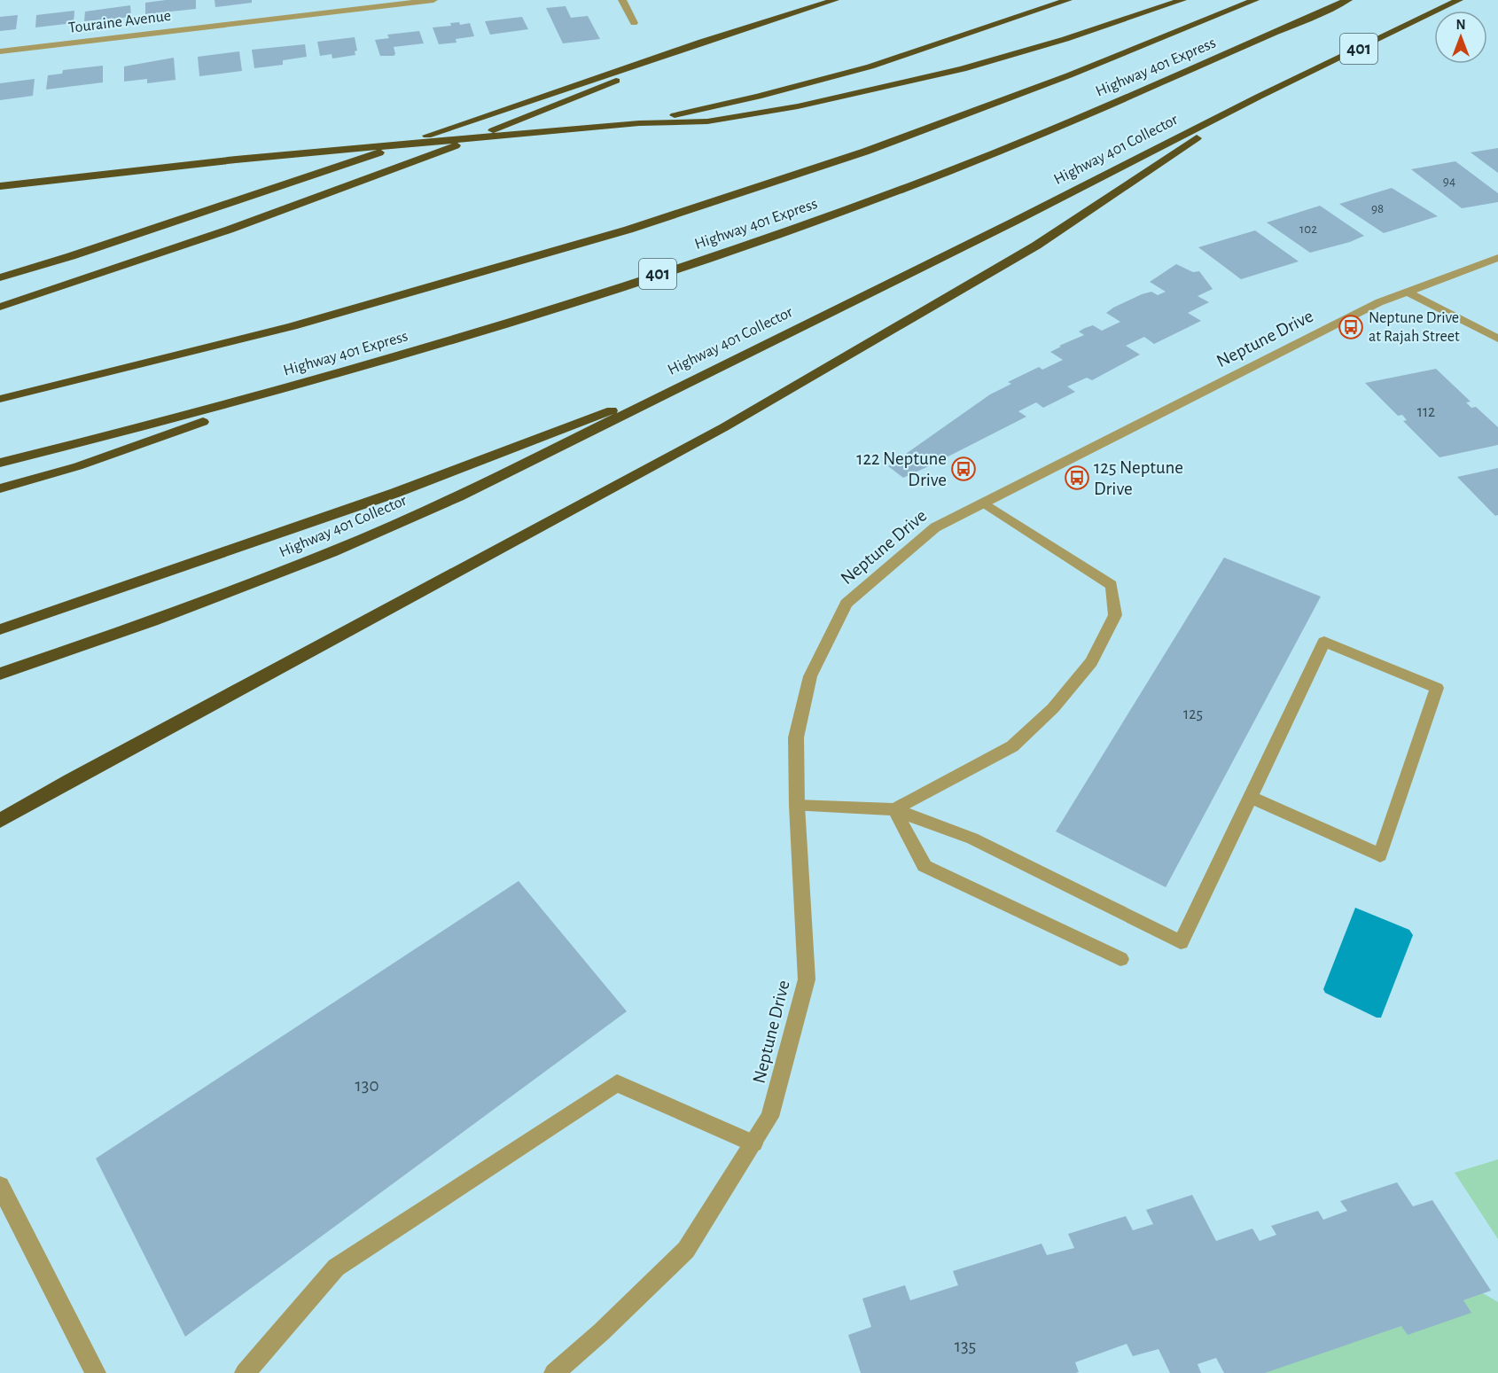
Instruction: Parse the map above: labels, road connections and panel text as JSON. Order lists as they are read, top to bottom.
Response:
{
  "streets": {
    "highway": ["401", "Highway 401 Express", "Highway 401 Collector"],
    "street": ["Touraine Avenue", "Neptune Drive"]
  },
  "places": {
    "bus stop": ["Neptune Drive at Rajah Street", "122 Neptune Drive", "125 Neptune Drive"]
  },
  "house_numbers": [
    "94",
    "98",
    "102",
    "112",
    "125",
    "130",
    "135"
  ],
  "north": "top"
}
